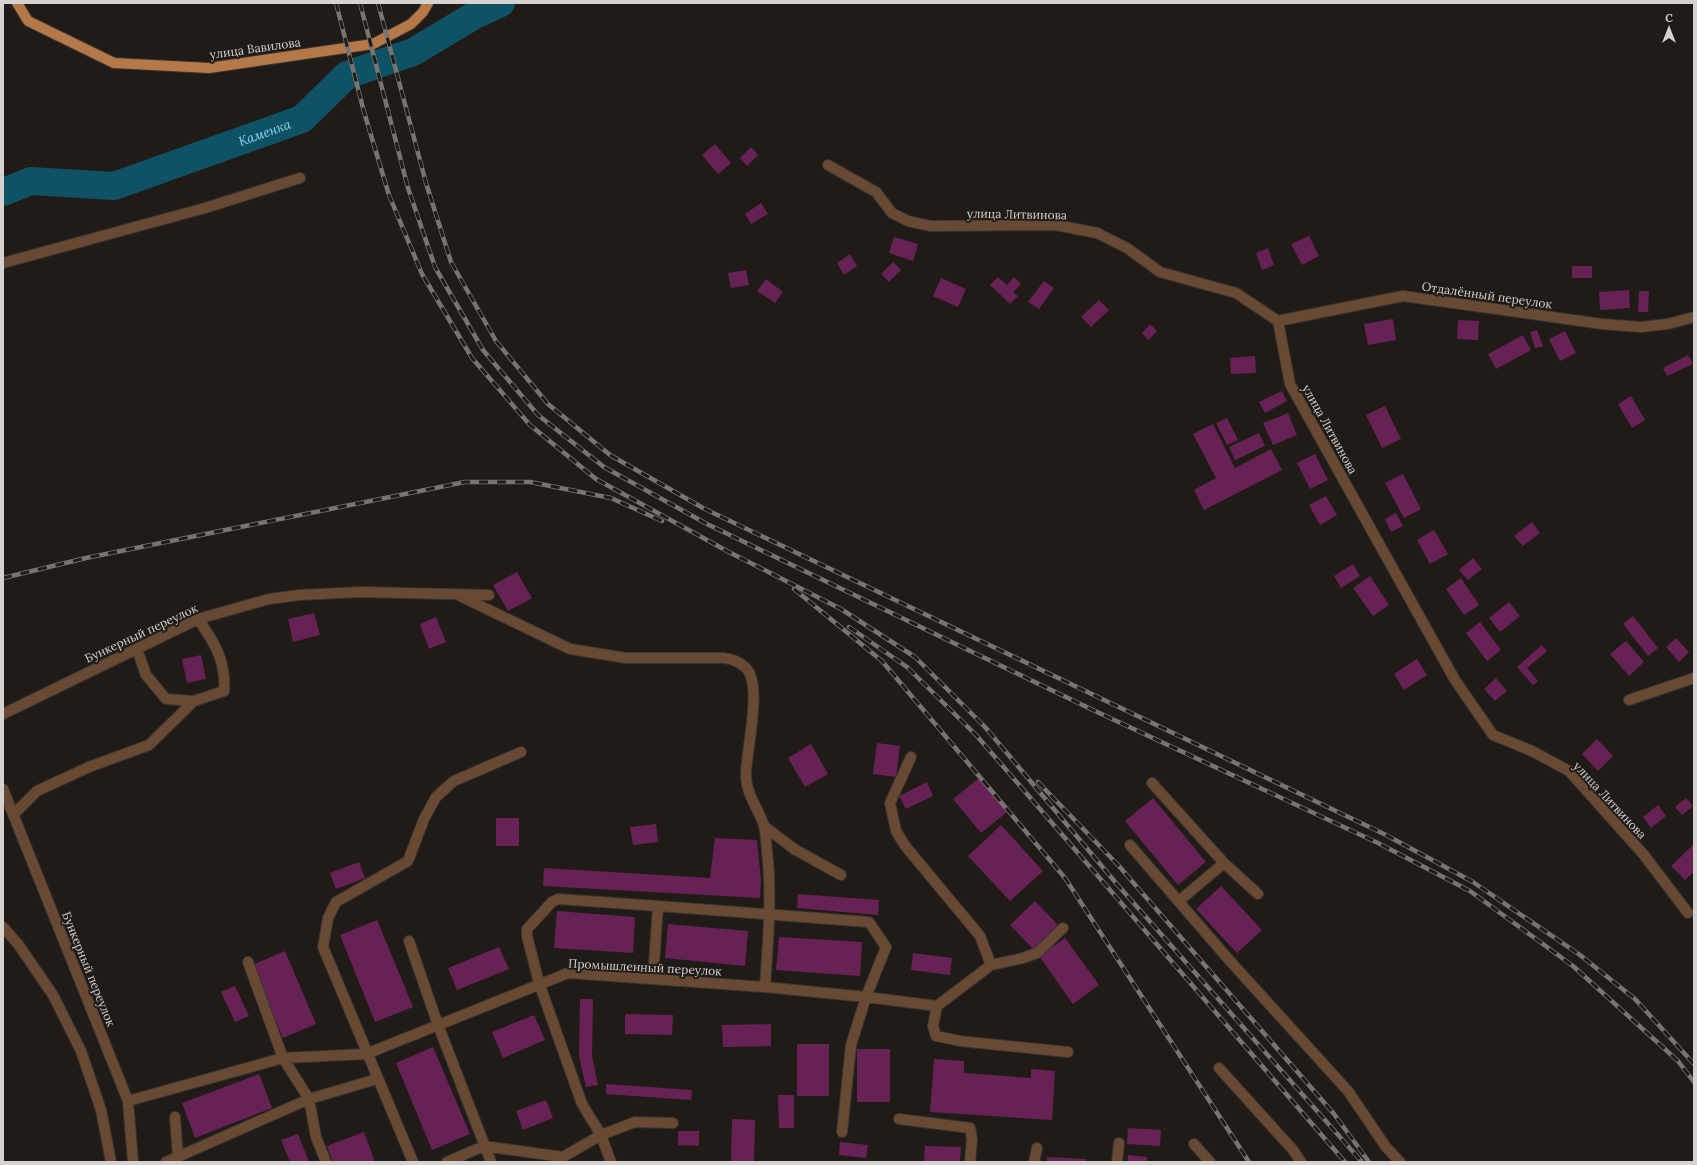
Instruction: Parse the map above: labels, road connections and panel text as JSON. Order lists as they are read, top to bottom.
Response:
{
  "streets": {
    "main road": ["улица Вавилова"],
    "street": [
      "улица Литвинова",
      "Отдалённый переулок",
      "Бункерный переулок",
      "Промышленный переулок"
    ]
  },
  "crossings": [
    ["улица Литвинова", "Отдалённый переулок"],
    ["Бункерный переулок", "Промышленный переулок"]
  ],
  "water": ["Каменка"],
  "north": "top"
}
